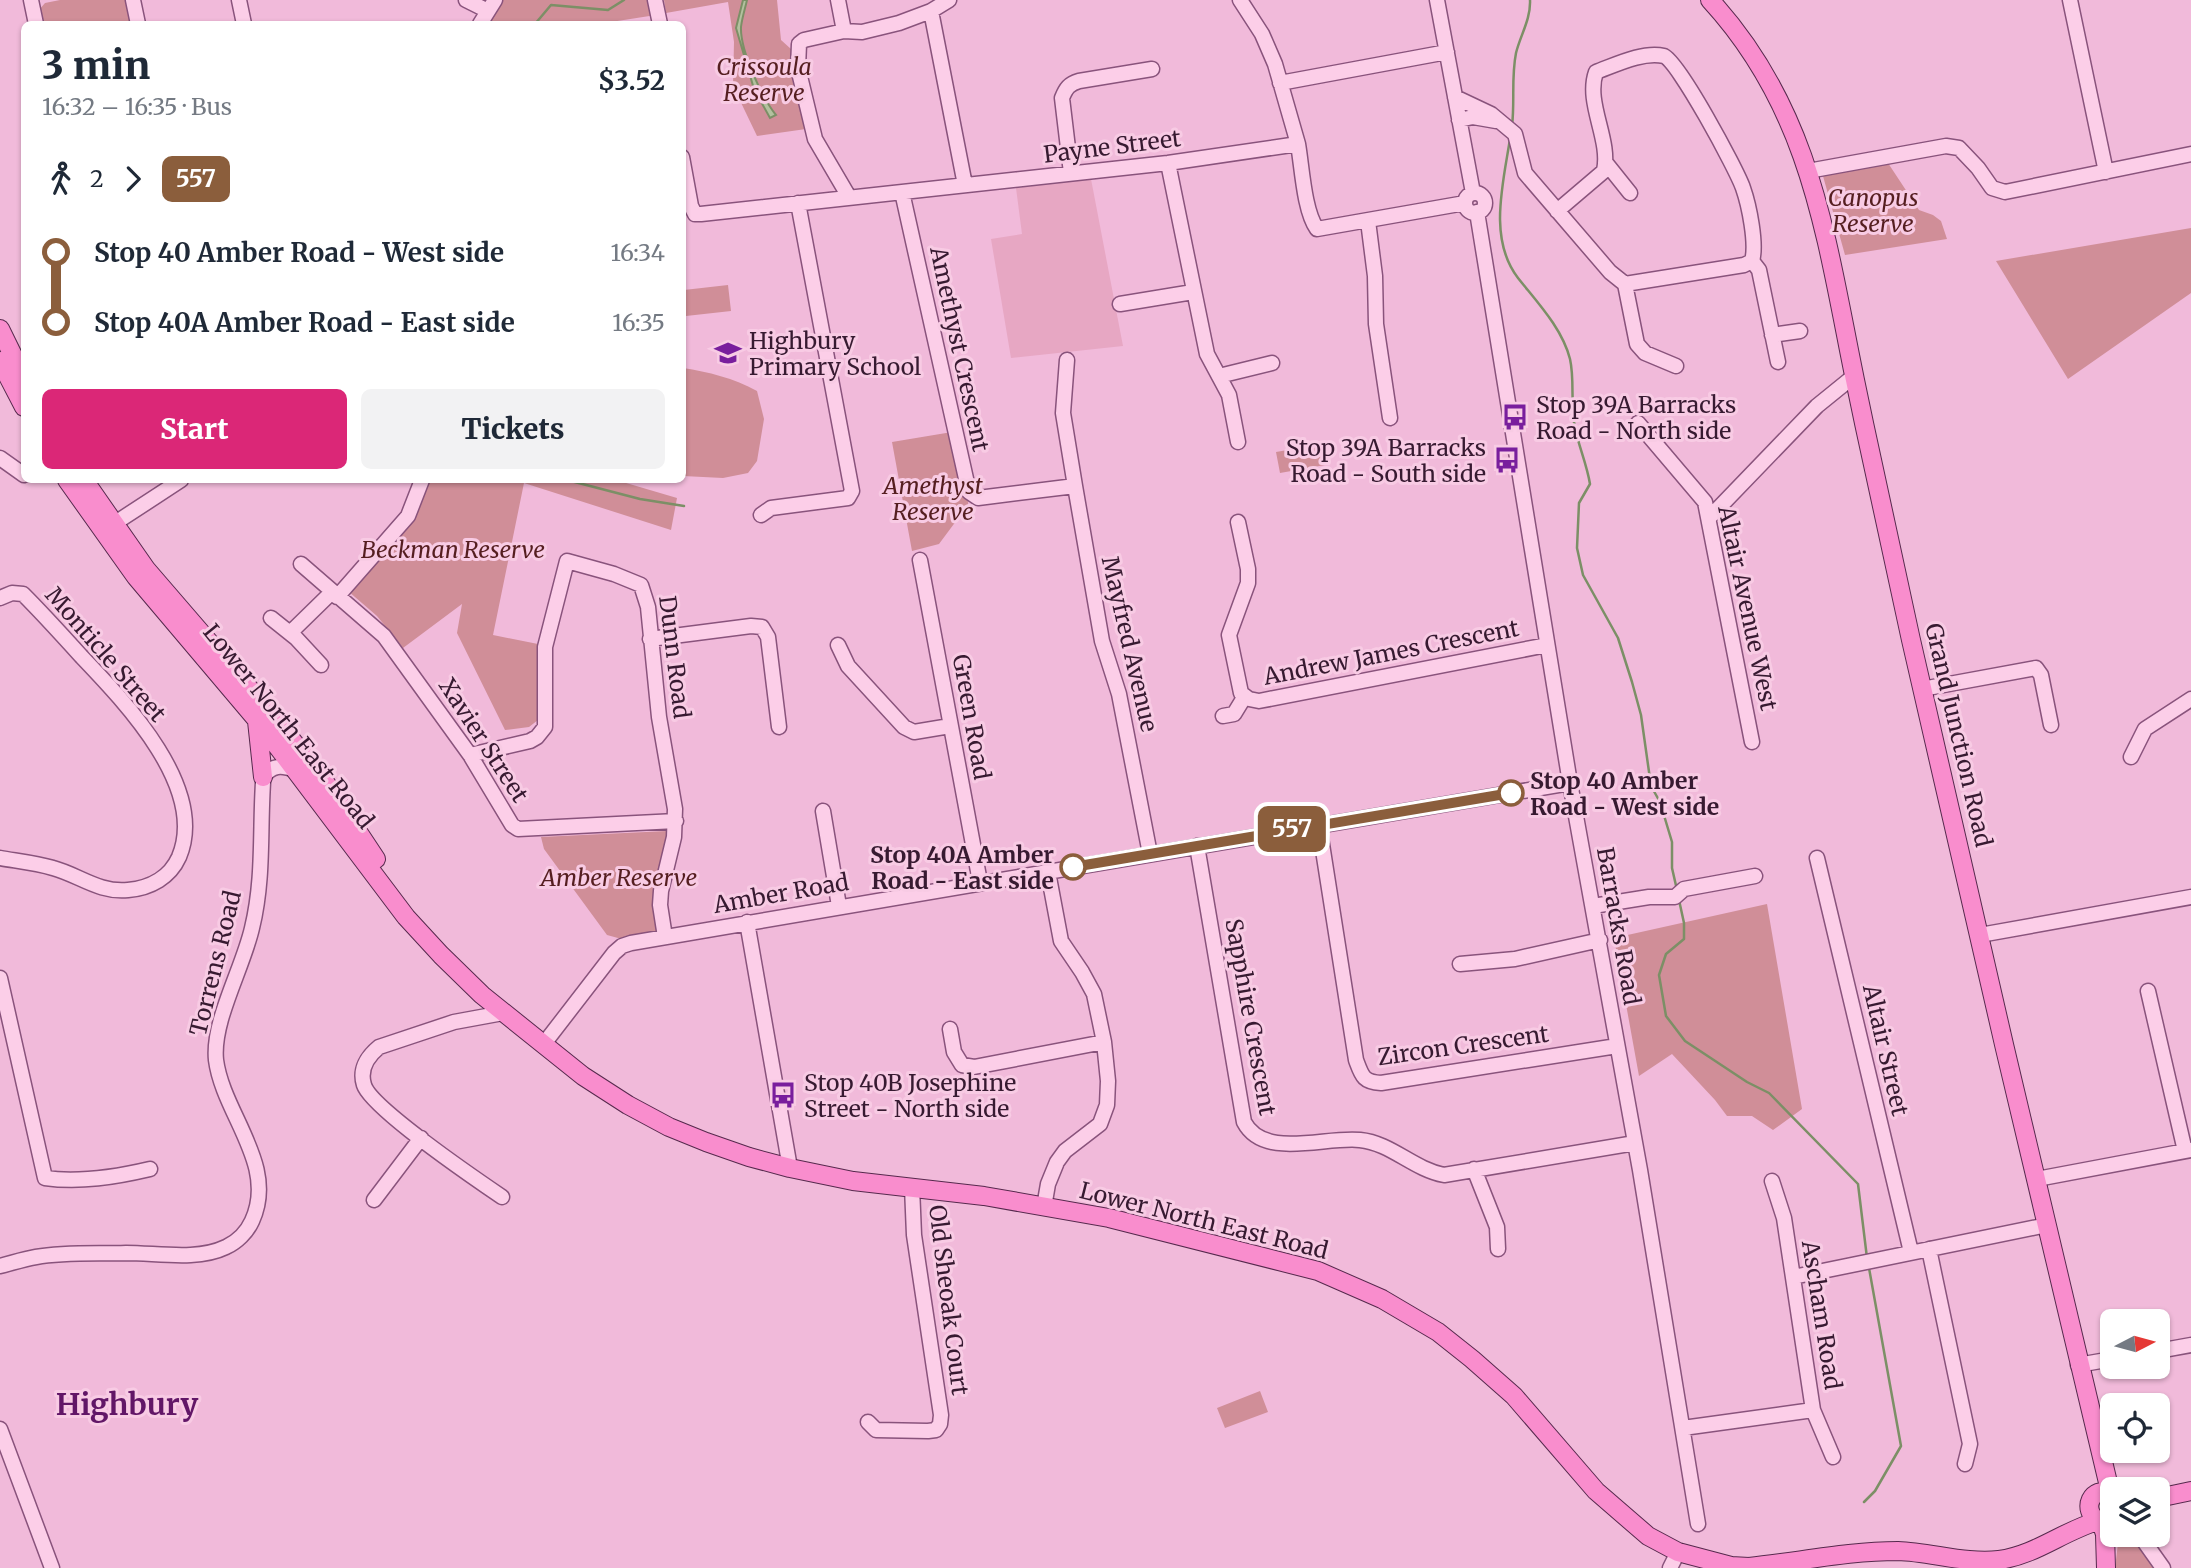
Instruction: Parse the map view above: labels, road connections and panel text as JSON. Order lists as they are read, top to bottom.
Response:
{
  "streets": {
    "main road": ["Lower North East Road", "Grand Junction Road"],
    "street": [
      "Payne Street",
      "Amethyst Crescent",
      "Altair Avenue West",
      "Mayfred Avenue",
      "Andrew James Crescent",
      "Monticle Street",
      "Dunn Road",
      "Green Road",
      "Xavier Street",
      "Amber Road",
      "Barracks Road",
      "Torrens Road",
      "Sapphire Crescent",
      "Zircon Crescent",
      "Altair Street",
      "Old Sheoak Court",
      "Ascham Road"
    ]
  },
  "crossings": [
    ["Payne Street", "Amethyst Crescent"],
    ["Amethyst Crescent", "Mayfred Avenue"],
    ["Mayfred Avenue", "Amber Road"],
    ["Andrew James Crescent", "Barracks Road"],
    ["Dunn Road", "Xavier Street"],
    ["Dunn Road", "Amber Road"],
    ["Green Road", "Amber Road"],
    ["Lower North East Road", "Amber Road"],
    ["Lower North East Road", "Torrens Road"],
    ["Lower North East Road", "Old Sheoak Court"],
    ["Amber Road", "Barracks Road"],
    ["Amber Road", "Sapphire Crescent"],
    ["Amber Road", "Zircon Crescent"],
    ["Barracks Road", "Sapphire Crescent"],
    ["Barracks Road", "Zircon Crescent"],
    ["Barracks Road", "Ascham Road"]
  ],
  "districts": ["Highbury"],
  "parks": [
    "Crissoula Reserve",
    "Canopus Reserve",
    "Amethyst Reserve",
    "Beckman Reserve",
    "Amber Reserve"
  ],
  "places": {
    "school or university": ["Highbury Primary School"],
    "bus stop": ["Stop 39A Barracks Road - North side", "Stop 39A Barracks Road - South side", "Stop 40B Josephine Street - North side"],
    "other": ["Stop 40 Amber Road - West side", "Stop 40A Amber Road - East side"]
  },
  "lines": ["bus line 557"],
  "north": "right",
  "page": {
    "on_map": "557",
    "heading": ["3 min", "16:32 – 16:35 · Bus", "$3.52"],
    "legs": ["2", "557"],
    "list": [
      {
        "name": "Stop 40 Amber Road - West side",
        "value": "16:34"
      },
      {
        "name": "Stop 40A Amber Road - East side",
        "value": "16:35"
      }
    ],
    "buttons": ["Start", "Tickets"]
  }
}
